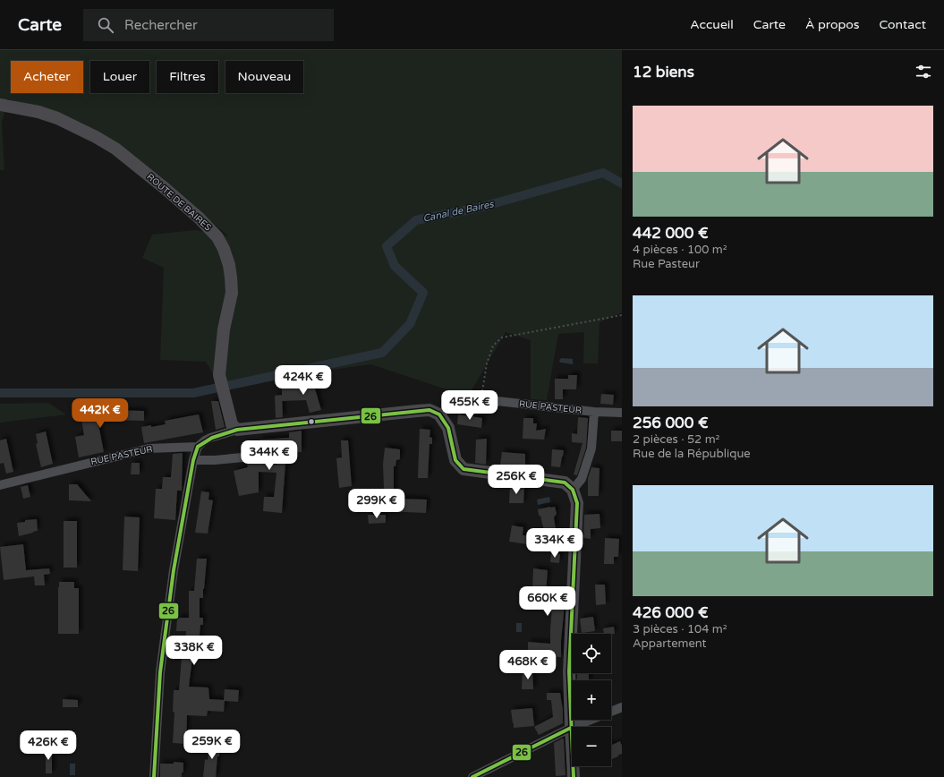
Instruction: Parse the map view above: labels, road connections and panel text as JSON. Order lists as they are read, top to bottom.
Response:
{
  "streets": {
    "street": ["ROUTE DE BAIRES", "RUE PASTEUR"]
  },
  "water": ["Canal de Baires"],
  "lines": ["transit line 26"],
  "page": {
    "header": "Carte",
    "search": "Rechercher",
    "nav": [
      "Accueil",
      "Carte",
      "À propos",
      "Contact"
    ],
    "heading": "12 biens",
    "chip": [
      "Acheter",
      "Louer",
      "Filtres",
      "Nouveau"
    ],
    "list": [
      {
        "name": "442 000 €",
        "note": "4 pièces · 100 m² · Rue Pasteur"
      },
      {
        "name": "256 000 €",
        "note": "2 pièces · 52 m² · Rue de la République"
      },
      {
        "name": "426 000 €",
        "note": "3 pièces · 104 m² · Appartement"
      }
    ],
    "price": [
      "424K €",
      "455K €",
      "442K €",
      "344K €",
      "256K €",
      "299K €",
      "334K €",
      "660K €",
      "338K €",
      "468K €",
      "259K €",
      "426K €"
    ],
    "map_buttons": ["+", "−"]
  }
}
